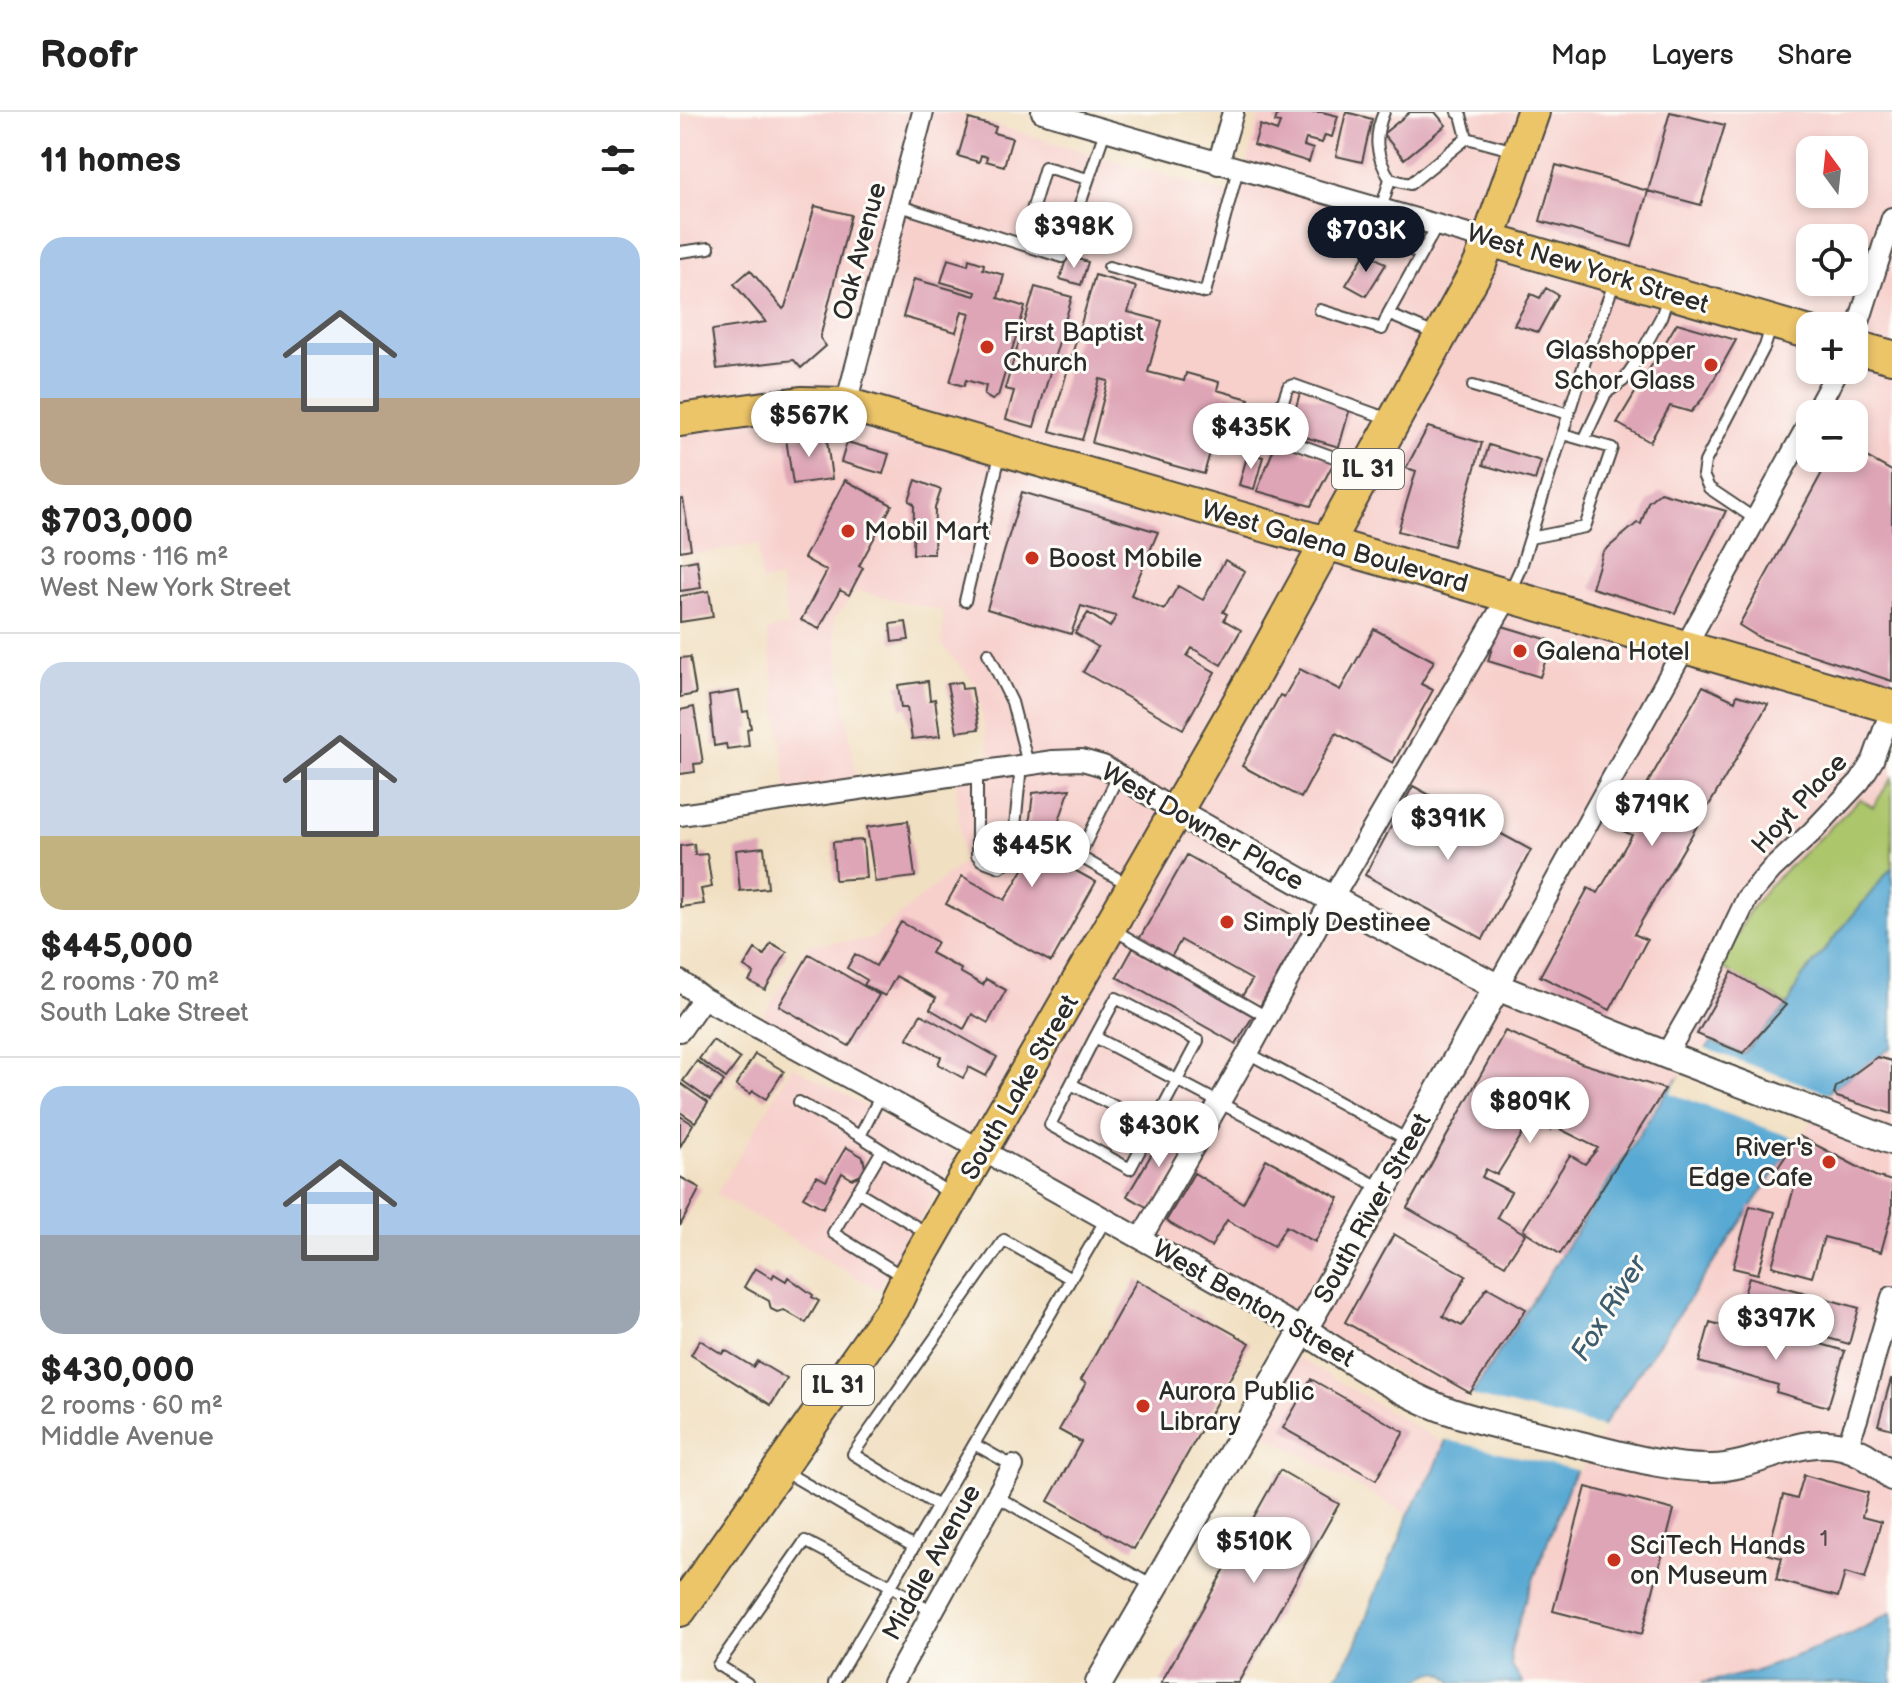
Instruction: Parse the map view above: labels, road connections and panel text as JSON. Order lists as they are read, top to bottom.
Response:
{
  "streets": {
    "main road": [
      "West New York Street",
      "IL 31",
      "West Galena Boulevard",
      "South Lake Street"
    ],
    "street": [
      "Oak Avenue",
      "Hoyt Place",
      "West Downer Place",
      "South River Street",
      "West Benton Street",
      "Middle Avenue"
    ]
  },
  "crossings": [
    ["Oak Avenue", "West Galena Boulevard"],
    ["West New York Street", "IL 31"],
    ["IL 31", "West Galena Boulevard"],
    ["IL 31", "South Lake Street"],
    ["West Galena Boulevard", "Hoyt Place"],
    ["West Galena Boulevard", "South Lake Street"],
    ["West Galena Boulevard", "South River Street"],
    ["Hoyt Place", "West Downer Place"],
    ["West Downer Place", "South Lake Street"],
    ["West Downer Place", "South River Street"],
    ["South Lake Street", "West Benton Street"],
    ["South River Street", "West Benton Street"]
  ],
  "water": ["Fox River"],
  "places": [
    "First Baptist Church",
    "Glasshopper Schor Glass",
    "Mobil Mart",
    "Boost Mobile",
    "Galena Hotel",
    "Simply Destinee",
    "River's Edge Cafe",
    "Aurora Public Library",
    "SciTech Hands on Museum"
  ],
  "house_numbers": ["1"],
  "north": "top",
  "page": {
    "header": "Roofr",
    "nav": ["Map", "Layers", "Share"],
    "heading": "11 homes",
    "map_buttons": ["+", "−"],
    "price": [
      "$398K",
      "$703K",
      "$567K",
      "$435K",
      "$719K",
      "$391K",
      "$445K",
      "$809K",
      "$430K",
      "$397K",
      "$510K"
    ],
    "list": [
      {
        "name": "$703,000",
        "note": "3 rooms · 116 m² · West New York Street"
      },
      {
        "name": "$445,000",
        "note": "2 rooms · 70 m² · South Lake Street"
      },
      {
        "name": "$430,000",
        "note": "2 rooms · 60 m² · Middle Avenue"
      }
    ]
  }
}
